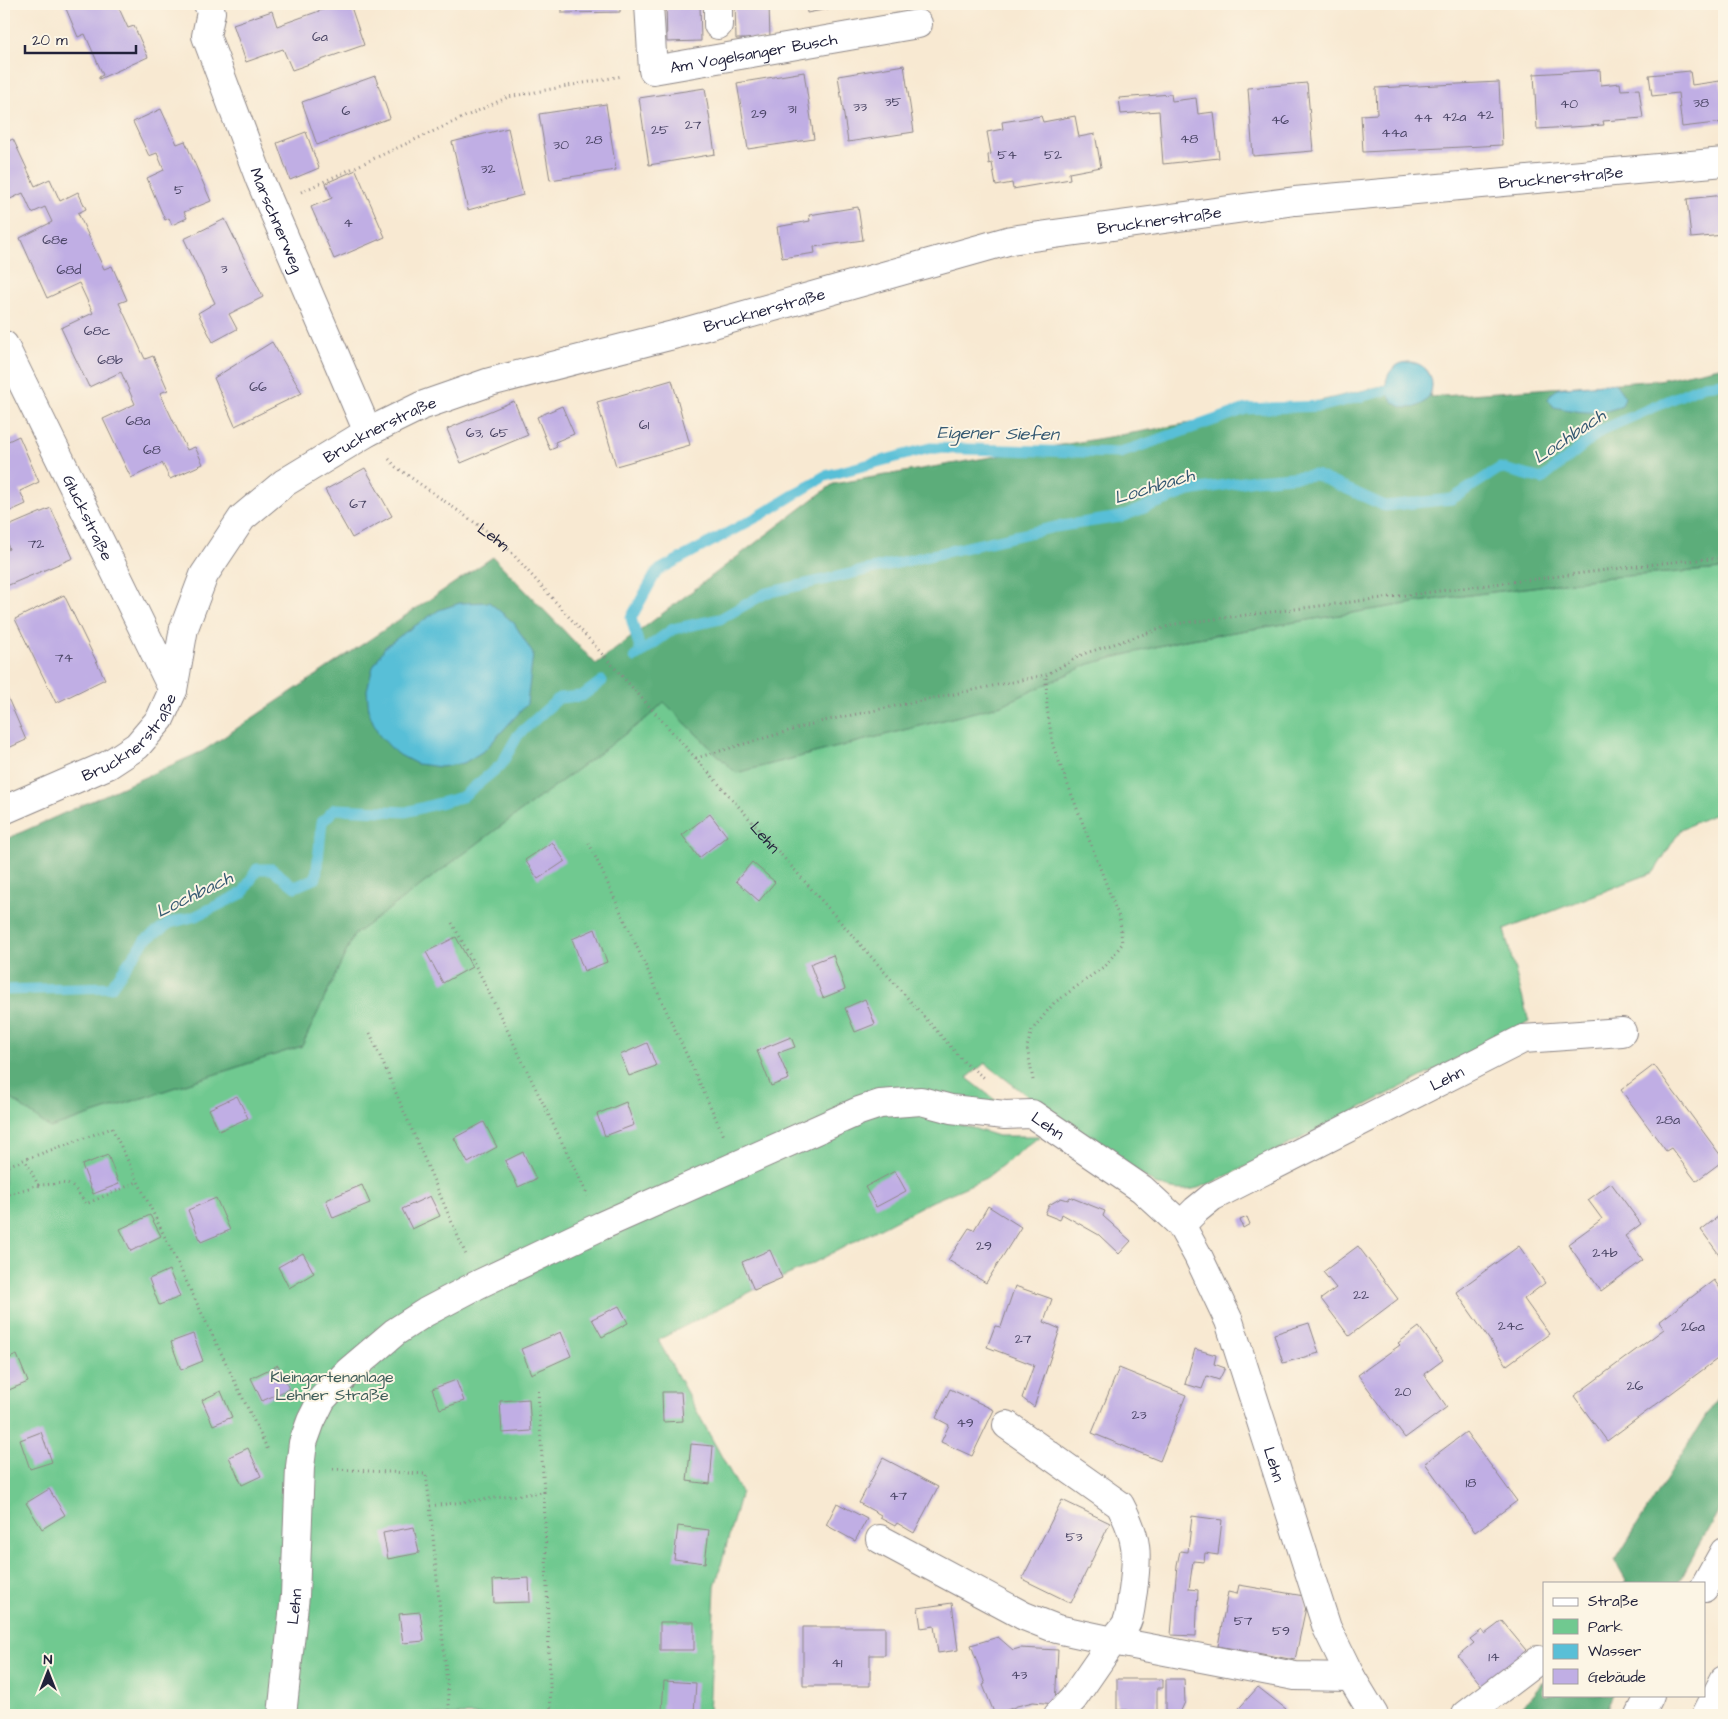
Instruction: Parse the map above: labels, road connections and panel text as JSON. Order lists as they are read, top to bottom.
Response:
{
  "streets": {
    "main road": [
      "Am Vogelsanger Busch",
      "Brucknerstraße",
      "Marschnerweg",
      "Gluckstraße",
      "Lehn"
    ]
  },
  "crossings": [
    ["Brucknerstraße", "Marschnerweg"],
    ["Brucknerstraße", "Gluckstraße"],
    ["Brucknerstraße", "Lehn"],
    ["Marschnerweg", "Lehn"]
  ],
  "water": ["Eigener Siefen", "Lochbach"],
  "parks": ["Kleingartenanlage Lehner Straße"],
  "house_numbers": [
    "6a",
    "35",
    "38",
    "40",
    "33",
    "31",
    "6",
    "29",
    "42",
    "42a",
    "44",
    "46",
    "27",
    "25",
    "44a",
    "48",
    "28",
    "30",
    "54",
    "52",
    "32",
    "5",
    "4",
    "68e",
    "3",
    "68d",
    "68c",
    "68b",
    "66",
    "68a",
    "61",
    "63, 65",
    "68",
    "67",
    "72",
    "74",
    "28a",
    "29",
    "24b",
    "22",
    "24c",
    "26a",
    "27",
    "26",
    "20",
    "23",
    "49",
    "18",
    "47",
    "53",
    "57",
    "59",
    "14",
    "41",
    "43"
  ],
  "legend": [
    "Straße",
    "Park",
    "Wasser",
    "Gebäude"
  ],
  "scale_bar": "20 m",
  "north": "top"
}
